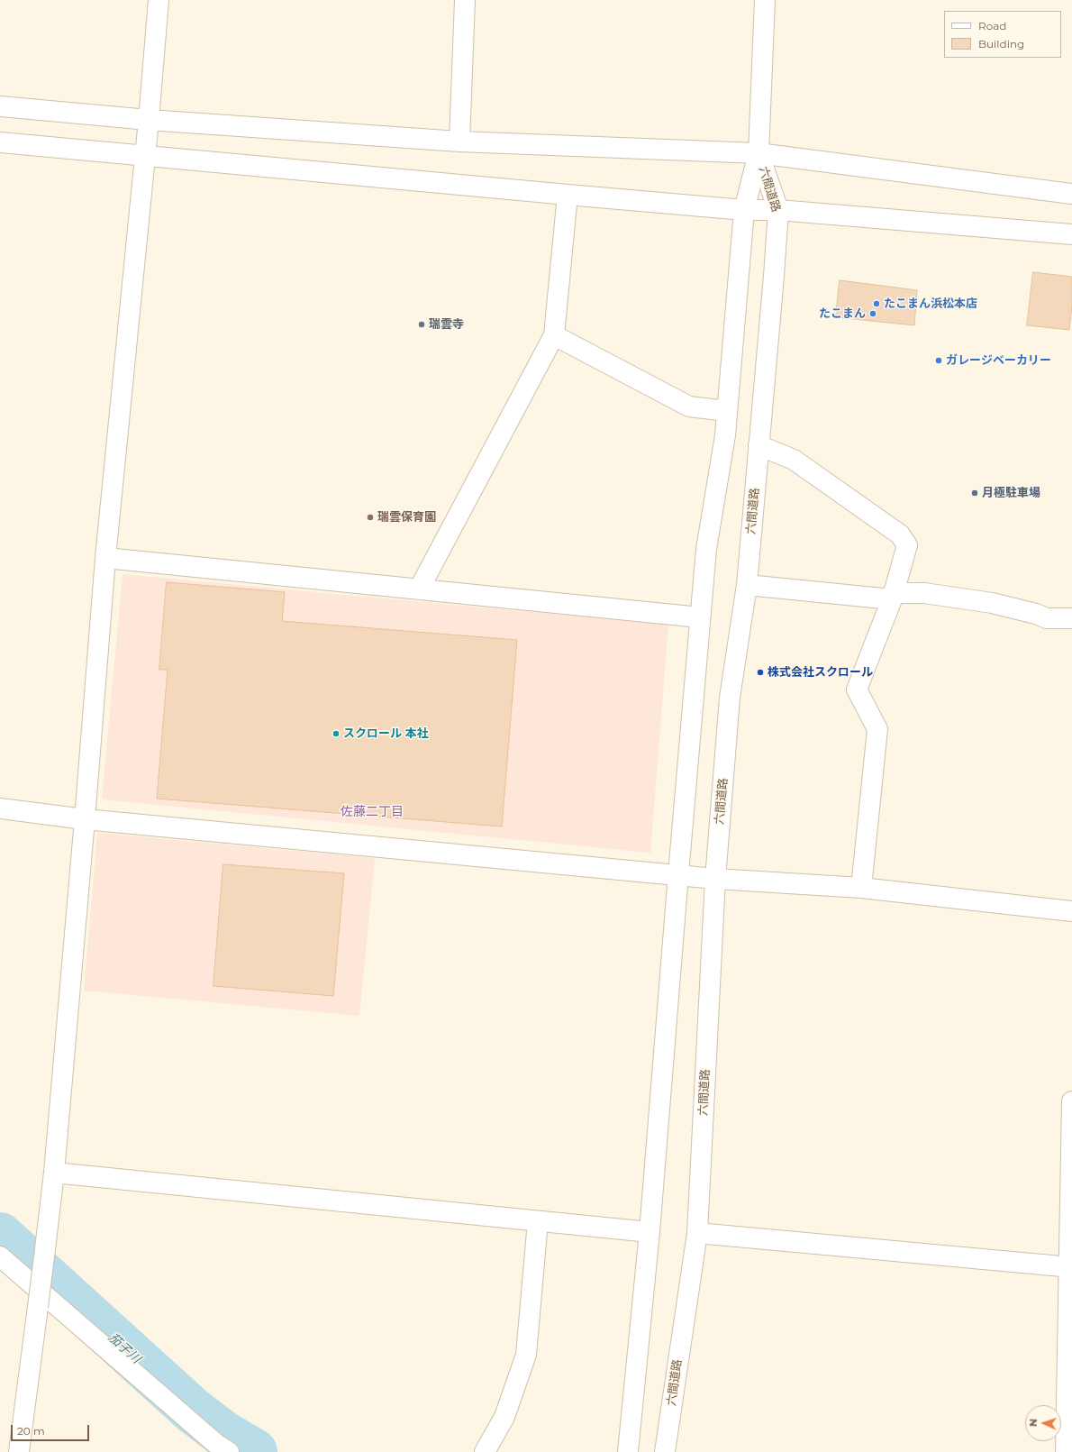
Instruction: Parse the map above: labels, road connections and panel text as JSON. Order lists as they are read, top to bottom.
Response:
{
  "streets": {
    "street": ["六間道路"]
  },
  "districts": ["佐藤二丁目"],
  "water": ["茄子川"],
  "places": [
    "たこまん浜松本店",
    "たこまん",
    "瑞雲寺",
    "ガレージベーカリー",
    "月極駐車場",
    "瑞雲保育園",
    "株式会社スクロール",
    "スクロール 本社"
  ],
  "legend": ["Road", "Building"],
  "scale_bar": "20 m",
  "north": "left"
}
